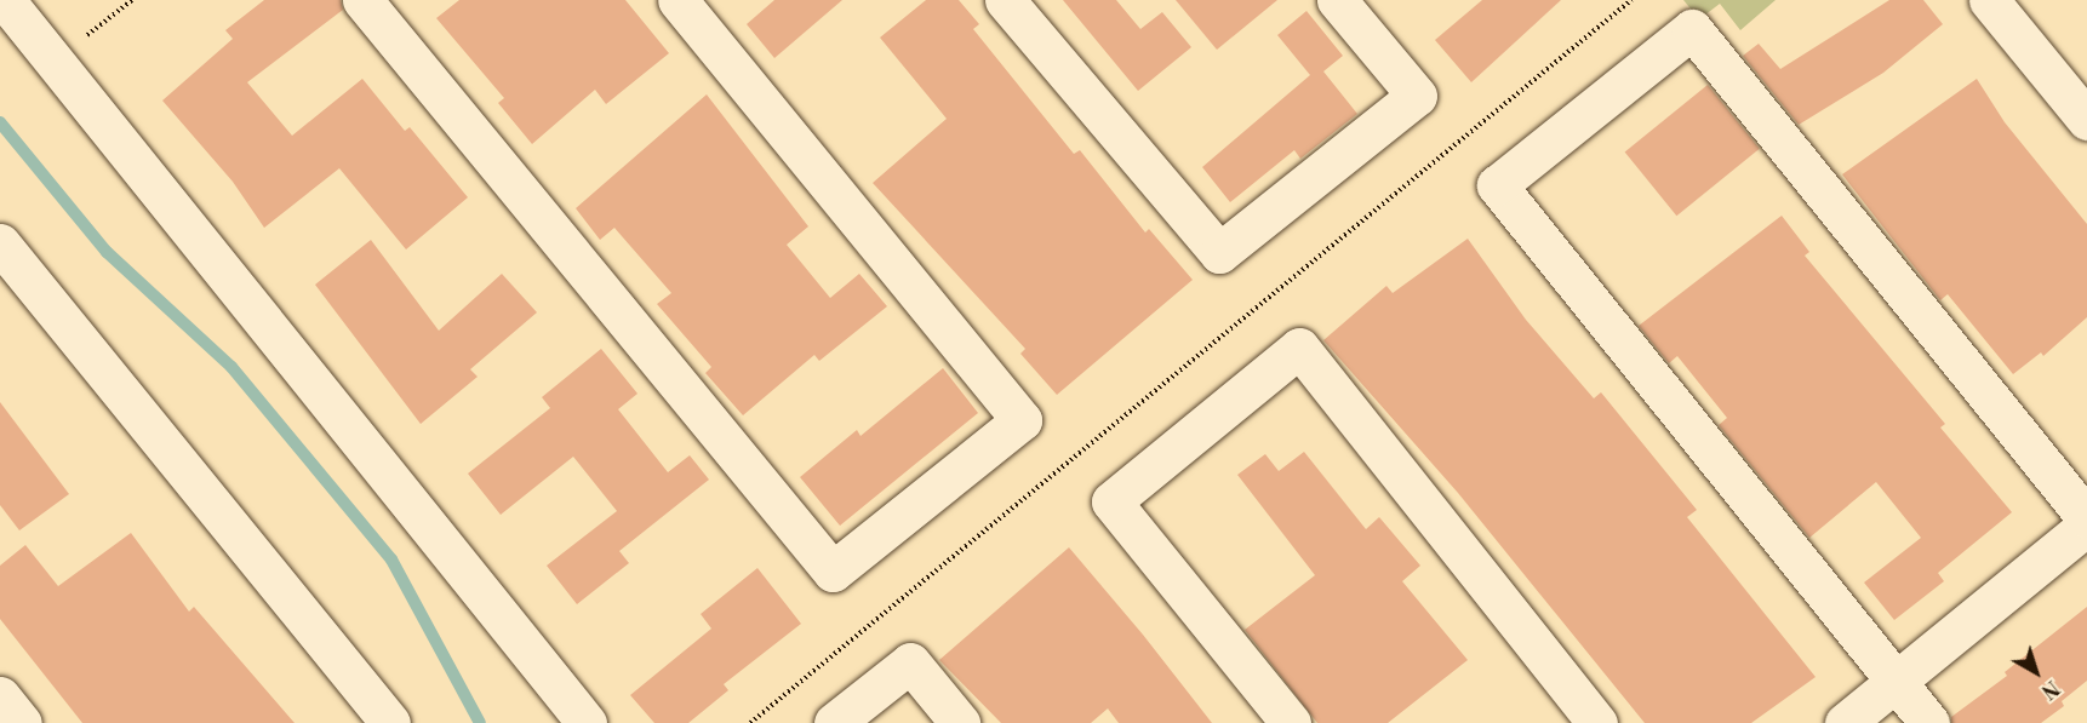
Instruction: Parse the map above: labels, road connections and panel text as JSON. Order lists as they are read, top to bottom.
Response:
{
  "north": "bottom right"
}
